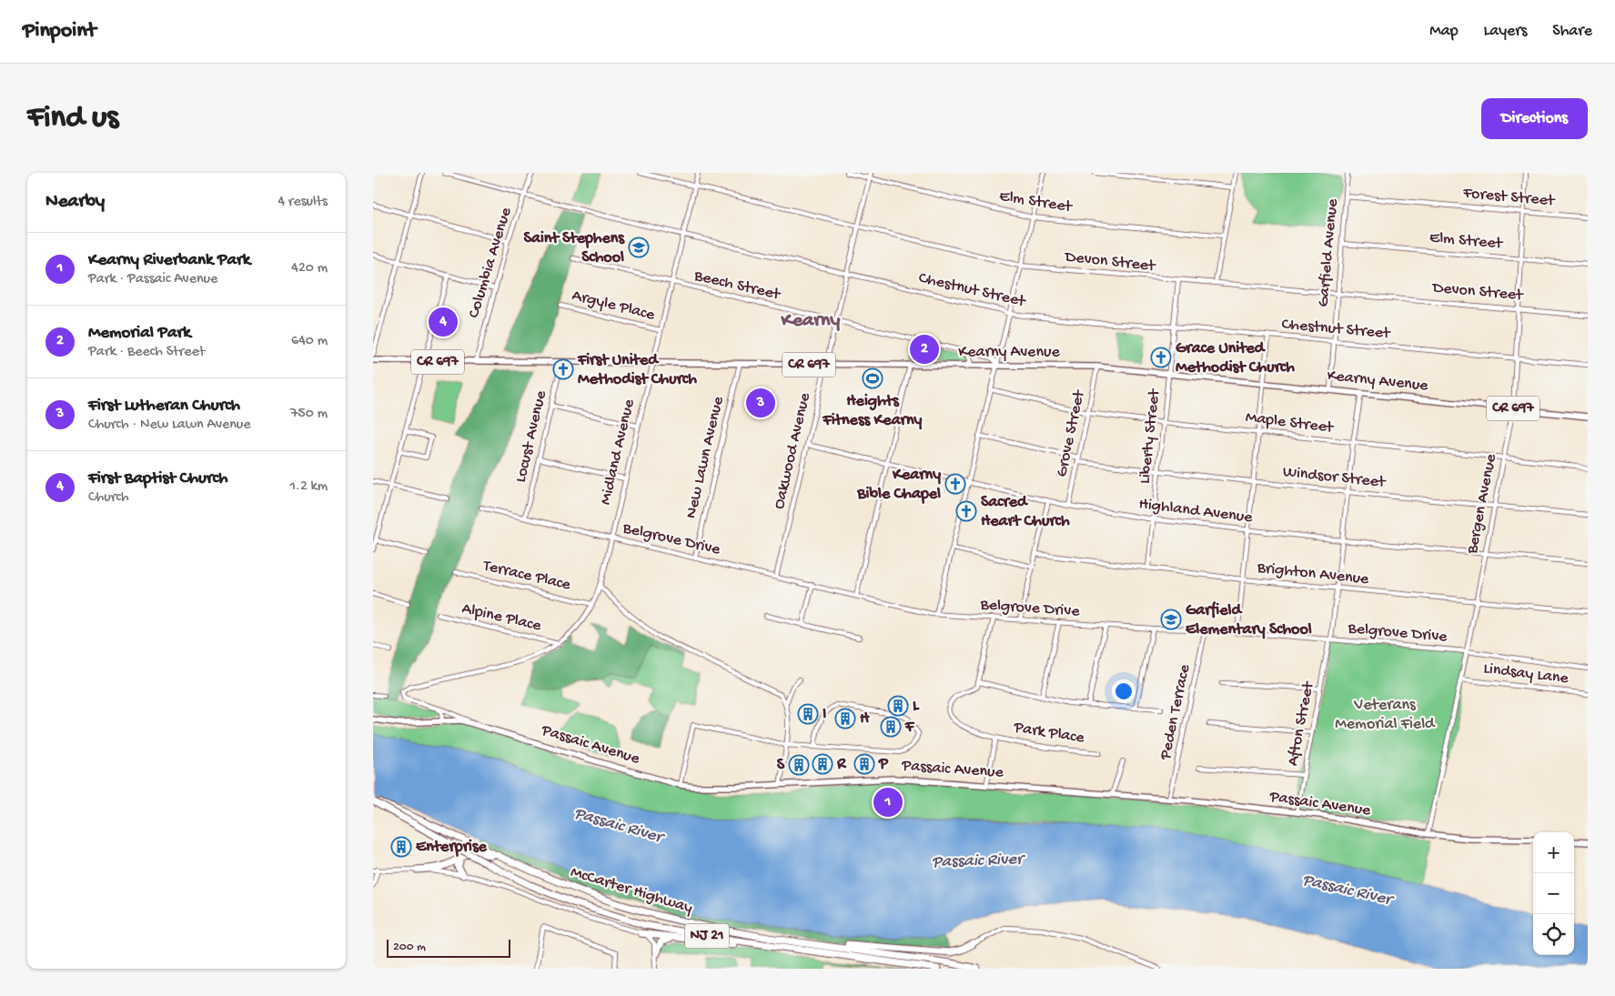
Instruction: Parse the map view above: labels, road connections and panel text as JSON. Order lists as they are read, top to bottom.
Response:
{
  "streets": {
    "highway": ["McCarter Highway", "NJ 21"],
    "main road": ["Kearny Avenue", "CR 697", "Passaic Avenue"],
    "street": [
      "Forest Street",
      "Elm Street",
      "Garfield Avenue",
      "Devon Street",
      "Columbia Avenue",
      "Beech Street",
      "Chestnut Street",
      "Argyle Place",
      "Maple Street",
      "Grove Street",
      "Locust Avenue",
      "Liberty Street",
      "Oakwood Avenue",
      "Midland Avenue",
      "New Lawn Avenue",
      "Windsor Street",
      "Bergen Avenue",
      "Highland Avenue",
      "Belgrove Drive",
      "Brighton Avenue",
      "Terrace Place",
      "Alpine Place",
      "Lindsay Lane",
      "Peden Terrace",
      "Afton Street",
      "Park Place"
    ]
  },
  "crossings": [
    ["Forest Street", "Garfield Avenue"],
    ["Forest Street", "Bergen Avenue"],
    ["Elm Street", "Garfield Avenue"],
    ["Elm Street", "Oakwood Avenue"],
    ["Elm Street", "Bergen Avenue"],
    ["Garfield Avenue", "Devon Street"],
    ["Garfield Avenue", "Chestnut Street"],
    ["Garfield Avenue", "Kearny Avenue"],
    ["Devon Street", "Liberty Street"],
    ["Devon Street", "Oakwood Avenue"],
    ["Devon Street", "Midland Avenue"],
    ["Devon Street", "Bergen Avenue"],
    ["Columbia Avenue", "Chestnut Street"],
    ["Columbia Avenue", "Kearny Avenue"],
    ["Beech Street", "Kearny Avenue"],
    ["Beech Street", "Oakwood Avenue"],
    ["Beech Street", "Midland Avenue"],
    ["Chestnut Street", "Liberty Street"],
    ["Chestnut Street", "Oakwood Avenue"],
    ["Chestnut Street", "Midland Avenue"],
    ["Chestnut Street", "Bergen Avenue"],
    ["Argyle Place", "Midland Avenue"],
    ["Kearny Avenue", "Grove Street"],
    ["Kearny Avenue", "Locust Avenue"],
    ["Kearny Avenue", "Liberty Street"],
    ["Kearny Avenue", "Oakwood Avenue"],
    ["Kearny Avenue", "Midland Avenue"],
    ["Kearny Avenue", "New Lawn Avenue"],
    ["Kearny Avenue", "Bergen Avenue"],
    ["Kearny Avenue", "Afton Street"],
    ["Maple Street", "Grove Street"],
    ["Maple Street", "Liberty Street"],
    ["Maple Street", "Bergen Avenue"],
    ["Maple Street", "Afton Street"],
    ["Grove Street", "Windsor Street"],
    ["Grove Street", "Highland Avenue"],
    ["Locust Avenue", "Belgrove Drive"],
    ["Liberty Street", "Windsor Street"],
    ["Liberty Street", "Highland Avenue"],
    ["Liberty Street", "Brighton Avenue"],
    ["Oakwood Avenue", "Highland Avenue"],
    ["Oakwood Avenue", "Belgrove Drive"],
    ["Midland Avenue", "Belgrove Drive"],
    ["Midland Avenue", "Terrace Place"],
    ["Midland Avenue", "Alpine Place"],
    ["New Lawn Avenue", "Belgrove Drive"],
    ["Windsor Street", "Bergen Avenue"],
    ["Windsor Street", "Afton Street"],
    ["Bergen Avenue", "Highland Avenue"],
    ["Bergen Avenue", "Belgrove Drive"],
    ["Bergen Avenue", "Brighton Avenue"],
    ["Bergen Avenue", "Lindsay Lane"],
    ["Bergen Avenue", "Passaic Avenue"],
    ["Highland Avenue", "Afton Street"],
    ["Belgrove Drive", "Peden Terrace"],
    ["Belgrove Drive", "Afton Street"],
    ["Brighton Avenue", "Afton Street"],
    ["Peden Terrace", "Passaic Avenue"],
    ["Afton Street", "Passaic Avenue"],
    ["McCarter Highway", "NJ 21"]
  ],
  "districts": ["Kearny"],
  "water": ["Passaic River"],
  "parks": ["Veterans Memorial Field"],
  "places": {
    "school or university": ["Saint Stephens School", "Garfield Elementary School"],
    "church": [
      "Grace United Methodist Church",
      "First United Methodist Church",
      "Kearny Bible Chapel",
      "Sacred Heart Church"
    ],
    "sports": ["Heights Fitness Kearny"],
    "building": [
      "L",
      "I",
      "H",
      "F",
      "R",
      "P",
      "S",
      "Enterprise"
    ]
  },
  "scale_bar": "200 m",
  "page": {
    "header": "Pinpoint",
    "nav": ["Map", "Layers", "Share"],
    "buttons": "Directions",
    "title": "Find us",
    "heading": ["Nearby", "4 results"],
    "list": [
      {
        "mark": "1",
        "name": "Kearny Riverbank Park",
        "note": "Park · Passaic Avenue",
        "value": "420 m"
      },
      {
        "mark": "2",
        "name": "Memorial Park",
        "note": "Park · Beech Street",
        "value": "640 m"
      },
      {
        "mark": "3",
        "name": "First Lutheran Church",
        "note": "Church · New Lawn Avenue",
        "value": "750 m"
      },
      {
        "mark": "4",
        "name": "First Baptist Church",
        "note": "Church",
        "value": "1.2 km"
      }
    ],
    "pins": [
      "4",
      "2",
      "3",
      "1"
    ],
    "map_buttons": ["+", "−"],
    "scale": "200 m"
  }
}
